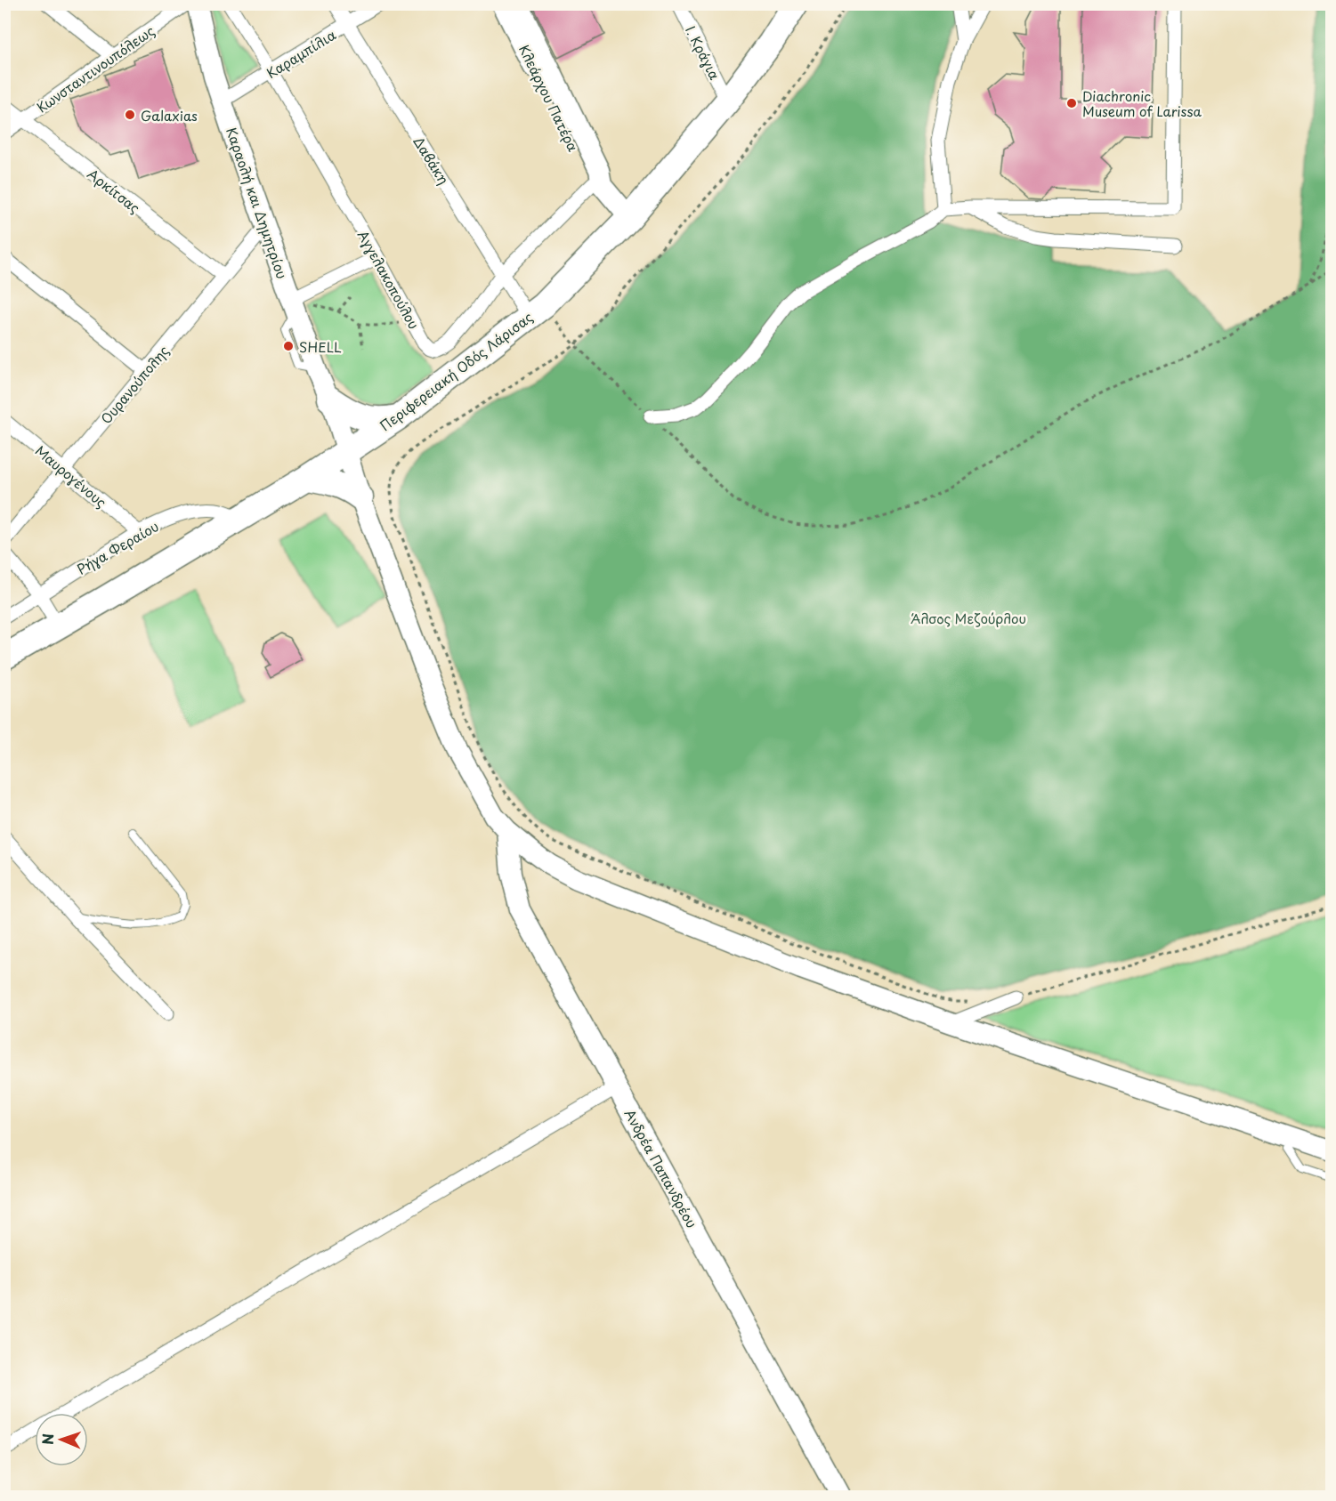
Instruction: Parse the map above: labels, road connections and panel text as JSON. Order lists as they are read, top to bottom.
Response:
{
  "streets": {
    "highway": ["Περιφερειακή Οδός Λάρισας"],
    "street": [
      "Ι. Κράγια",
      "Καραμπίλια",
      "Κωνσταντινουπόλεως",
      "Κλεάρχου Πατέρα",
      "Δαβάκη",
      "Αρκίτσας",
      "Καραολή και Δημητρίου",
      "Αγγελακοπούλου",
      "Ουρανούπολης",
      "Μαυρογένους",
      "Ρήγα Φεραίου",
      "Ανδρέα Παπανδρέου"
    ]
  },
  "crossings": [
    ["Ι. Κράγια", "Περιφερειακή Οδός Λάρισας"],
    ["Καραμπίλια", "Δαβάκη"],
    ["Καραμπίλια", "Καραολή και Δημητρίου"],
    ["Καραμπίλια", "Αγγελακοπούλου"],
    ["Κωνσταντινουπόλεως", "Αρκίτσας"],
    ["Κλεάρχου Πατέρα", "Αγγελακοπούλου"],
    ["Κλεάρχου Πατέρα", "Περιφερειακή Οδός Λάρισας"],
    ["Δαβάκη", "Αγγελακοπούλου"],
    ["Δαβάκη", "Περιφερειακή Οδός Λάρισας"],
    ["Αρκίτσας", "Ουρανούπολης"],
    ["Καραολή και Δημητρίου", "Περιφερειακή Οδός Λάρισας"],
    ["Καραολή και Δημητρίου", "Ουρανούπολης"],
    ["Καραολή και Δημητρίου", "Ανδρέα Παπανδρέου"],
    ["Περιφερειακή Οδός Λάρισας", "Ρήγα Φεραίου"],
    ["Ουρανούπολης", "Μαυρογένους"],
    ["Μαυρογένους", "Ρήγα Φεραίου"]
  ],
  "parks": ["Άλσος Μεζούρλου"],
  "places": ["Diachronic Museum of Larissa", "Galaxias", "SHELL"],
  "north": "left"
}
